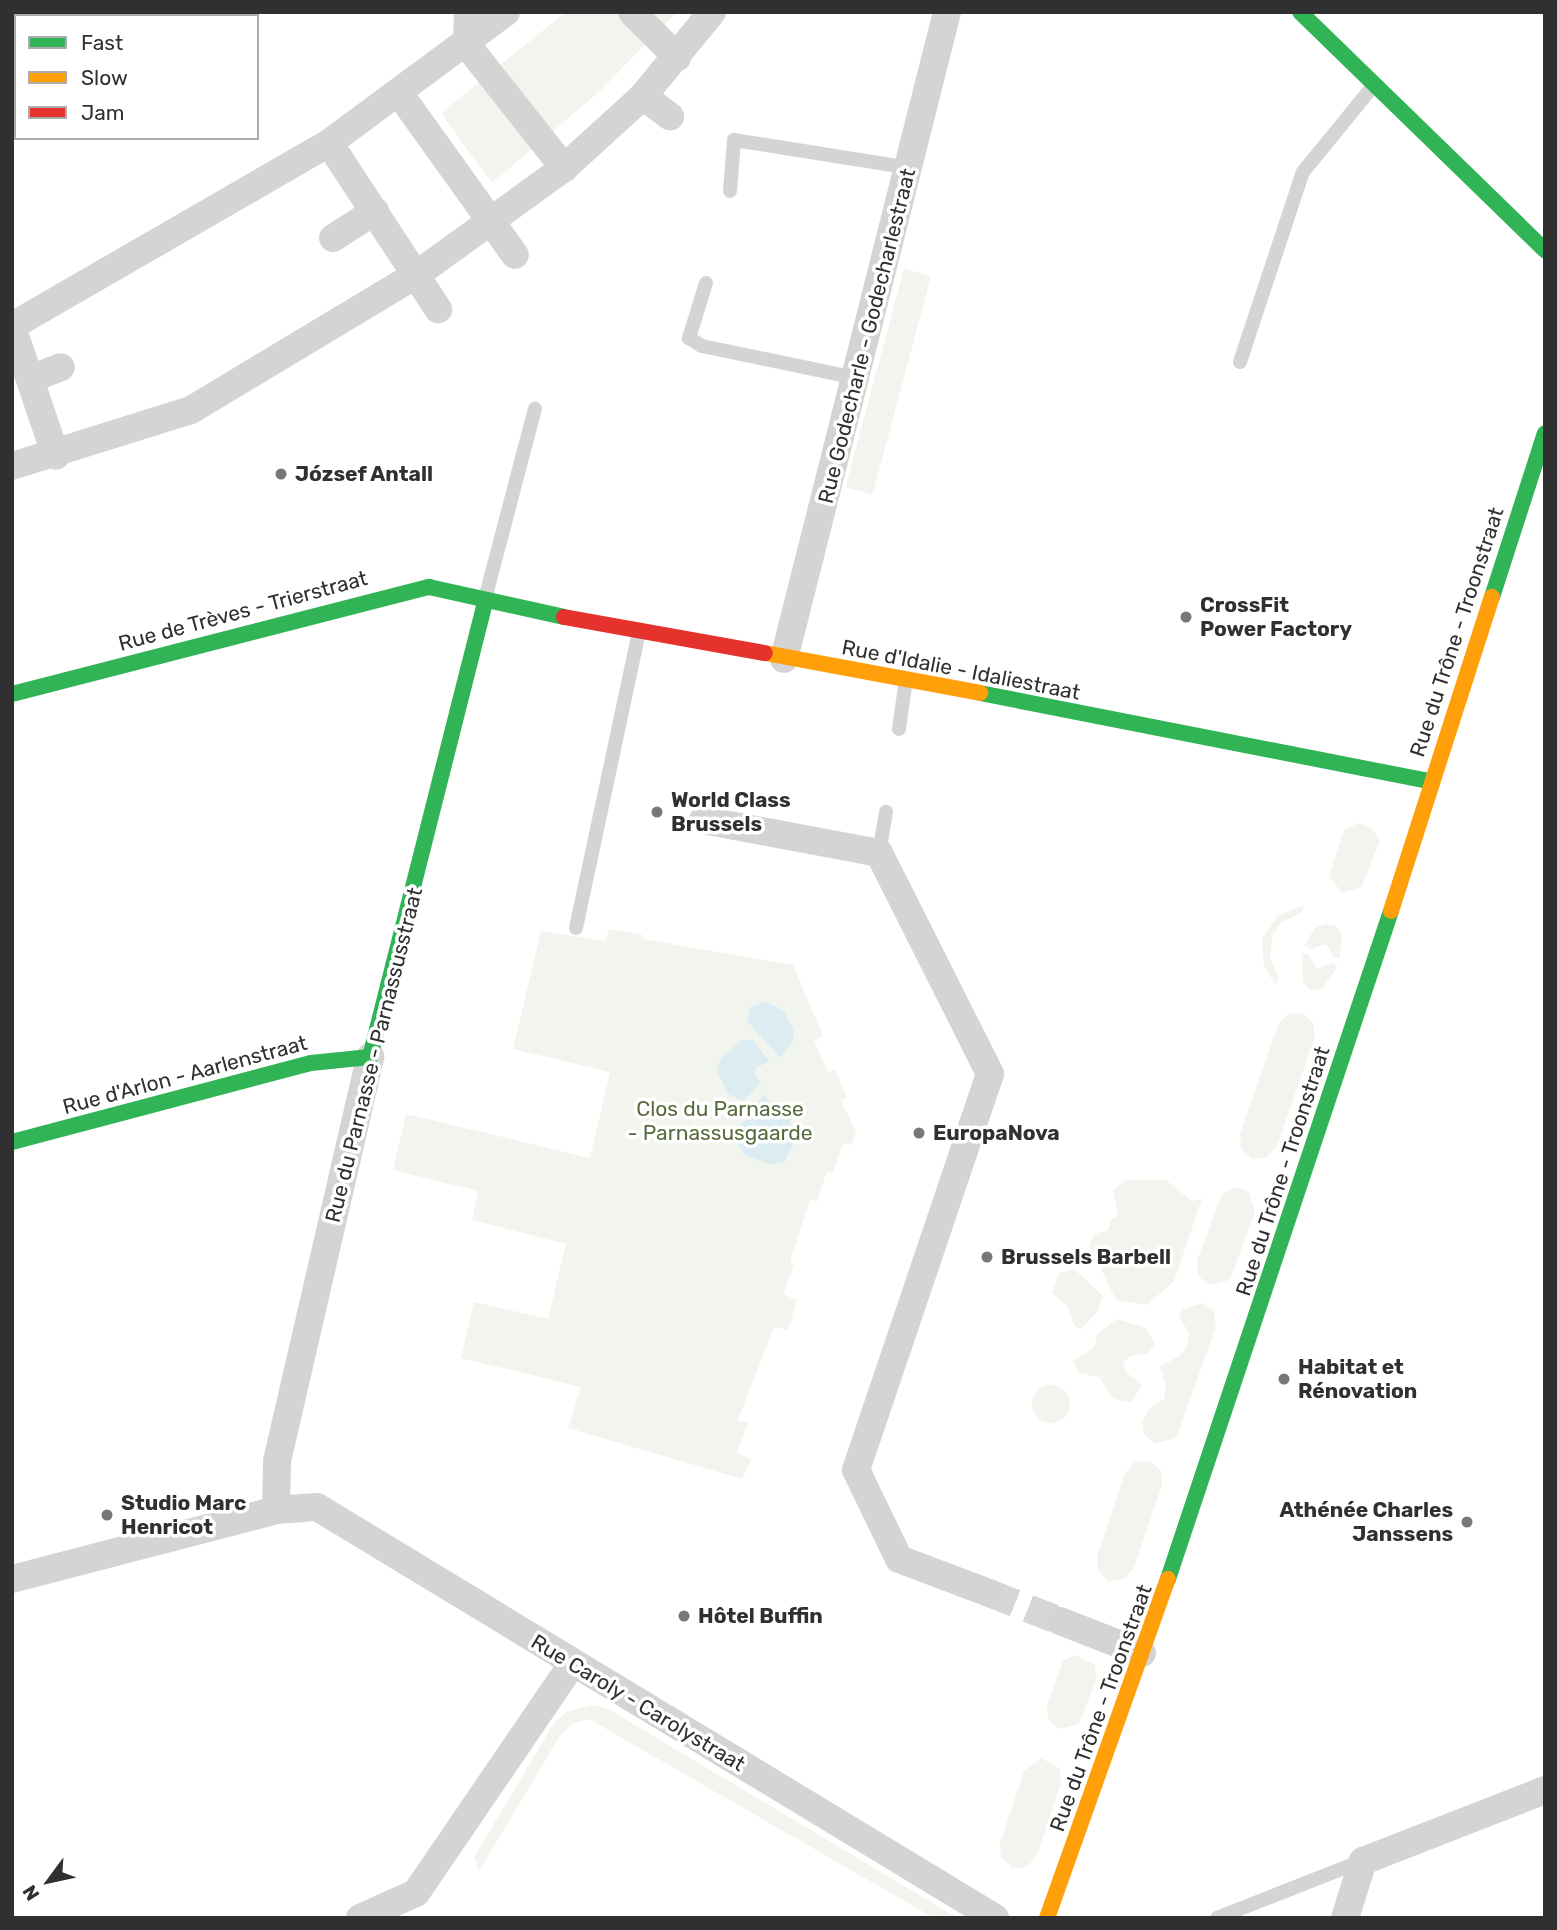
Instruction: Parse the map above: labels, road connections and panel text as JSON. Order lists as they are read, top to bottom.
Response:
{
  "streets": {
    "street": [
      "Rue Godecharle - Godecharlestraat",
      "Rue de Trèves - Trierstraat",
      "Rue du Trône - Troonstraat",
      "Rue d'Idalie - Idaliestraat",
      "Rue du Parnasse - Parnassusstraat",
      "Rue d'Arlon - Aarlenstraat",
      "Rue Caroly - Carolystraat"
    ]
  },
  "crossings": [
    ["Rue Godecharle - Godecharlestraat", "Rue d'Idalie - Idaliestraat"],
    ["Rue de Trèves - Trierstraat", "Rue d'Idalie - Idaliestraat"],
    ["Rue de Trèves - Trierstraat", "Rue du Parnasse - Parnassusstraat"],
    ["Rue du Trône - Troonstraat", "Rue d'Idalie - Idaliestraat"],
    ["Rue d'Idalie - Idaliestraat", "Rue du Parnasse - Parnassusstraat"],
    ["Rue du Parnasse - Parnassusstraat", "Rue d'Arlon - Aarlenstraat"],
    ["Rue du Parnasse - Parnassusstraat", "Rue Caroly - Carolystraat"]
  ],
  "parks": ["Clos du Parnasse - Parnassusgaarde"],
  "places": [
    "József Antall",
    "CrossFit Power Factory",
    "World Class Brussels",
    "EuropaNova",
    "Brussels Barbell",
    "Habitat et Rénovation",
    "Studio Marc Henricot",
    "Athénée Charles Janssens",
    "Hôtel Buffin"
  ],
  "legend": ["Fast", "Slow", "Jam"],
  "north": "bottom left"
}
